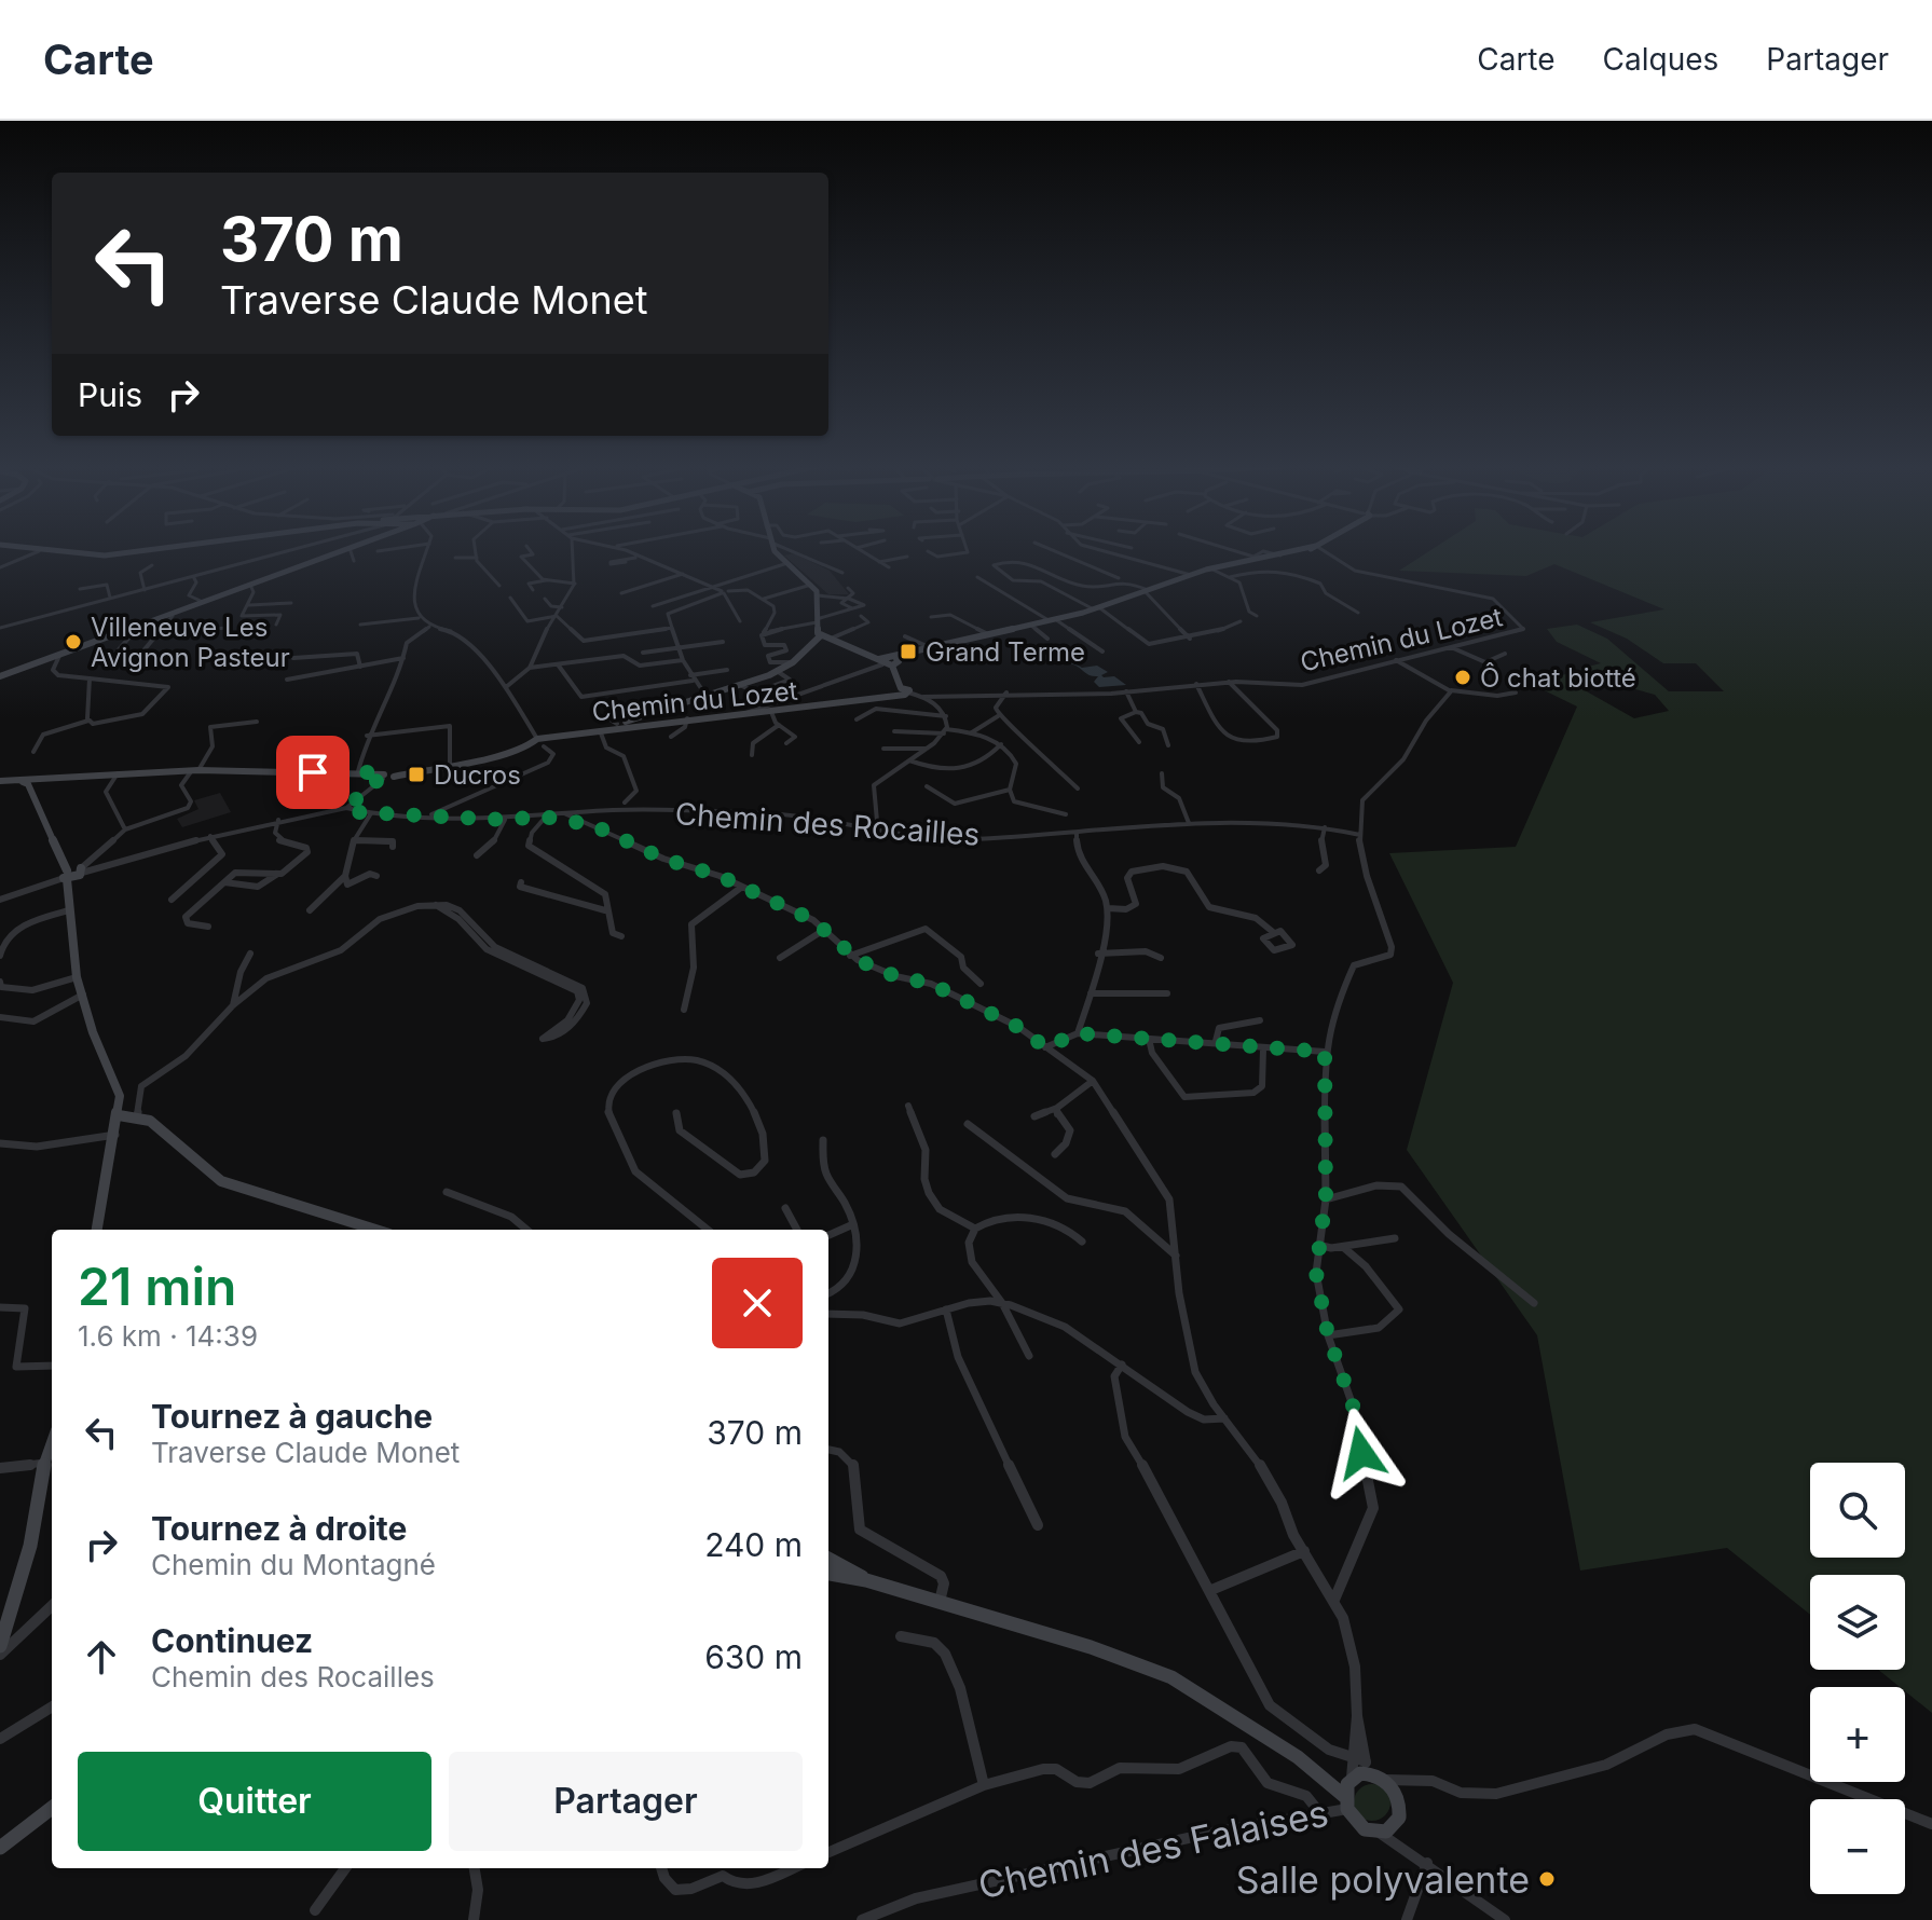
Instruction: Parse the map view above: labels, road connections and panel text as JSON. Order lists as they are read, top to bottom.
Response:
{
  "streets": {
    "street": ["Chemin du Lozet", "Chemin des Rocailles", "Chemin des Falaises"]
  },
  "places": {
    "other": ["Villeneuve Les Avignon Pasteur", "Ô chat biotté", "Salle polyvalente"],
    "transit": ["Grand Terme", "Ducros"]
  },
  "page": {
    "header": "Carte",
    "nav": ["Carte", "Calques", "Partager"],
    "turn": ["370 m", "Traverse Claude Monet"],
    "then": "Puis",
    "heading": ["21 min", "1.6 km · 14:39"],
    "list": [
      {
        "name": "Tournez à gauche",
        "note": "Traverse Claude Monet",
        "value": "370 m"
      },
      {
        "name": "Tournez à droite",
        "note": "Chemin du Montagné",
        "value": "240 m"
      },
      {
        "name": "Continuez",
        "note": "Chemin des Rocailles",
        "value": "630 m"
      }
    ],
    "map_buttons": ["+", "−"],
    "buttons": ["Quitter", "Partager"]
  }
}
